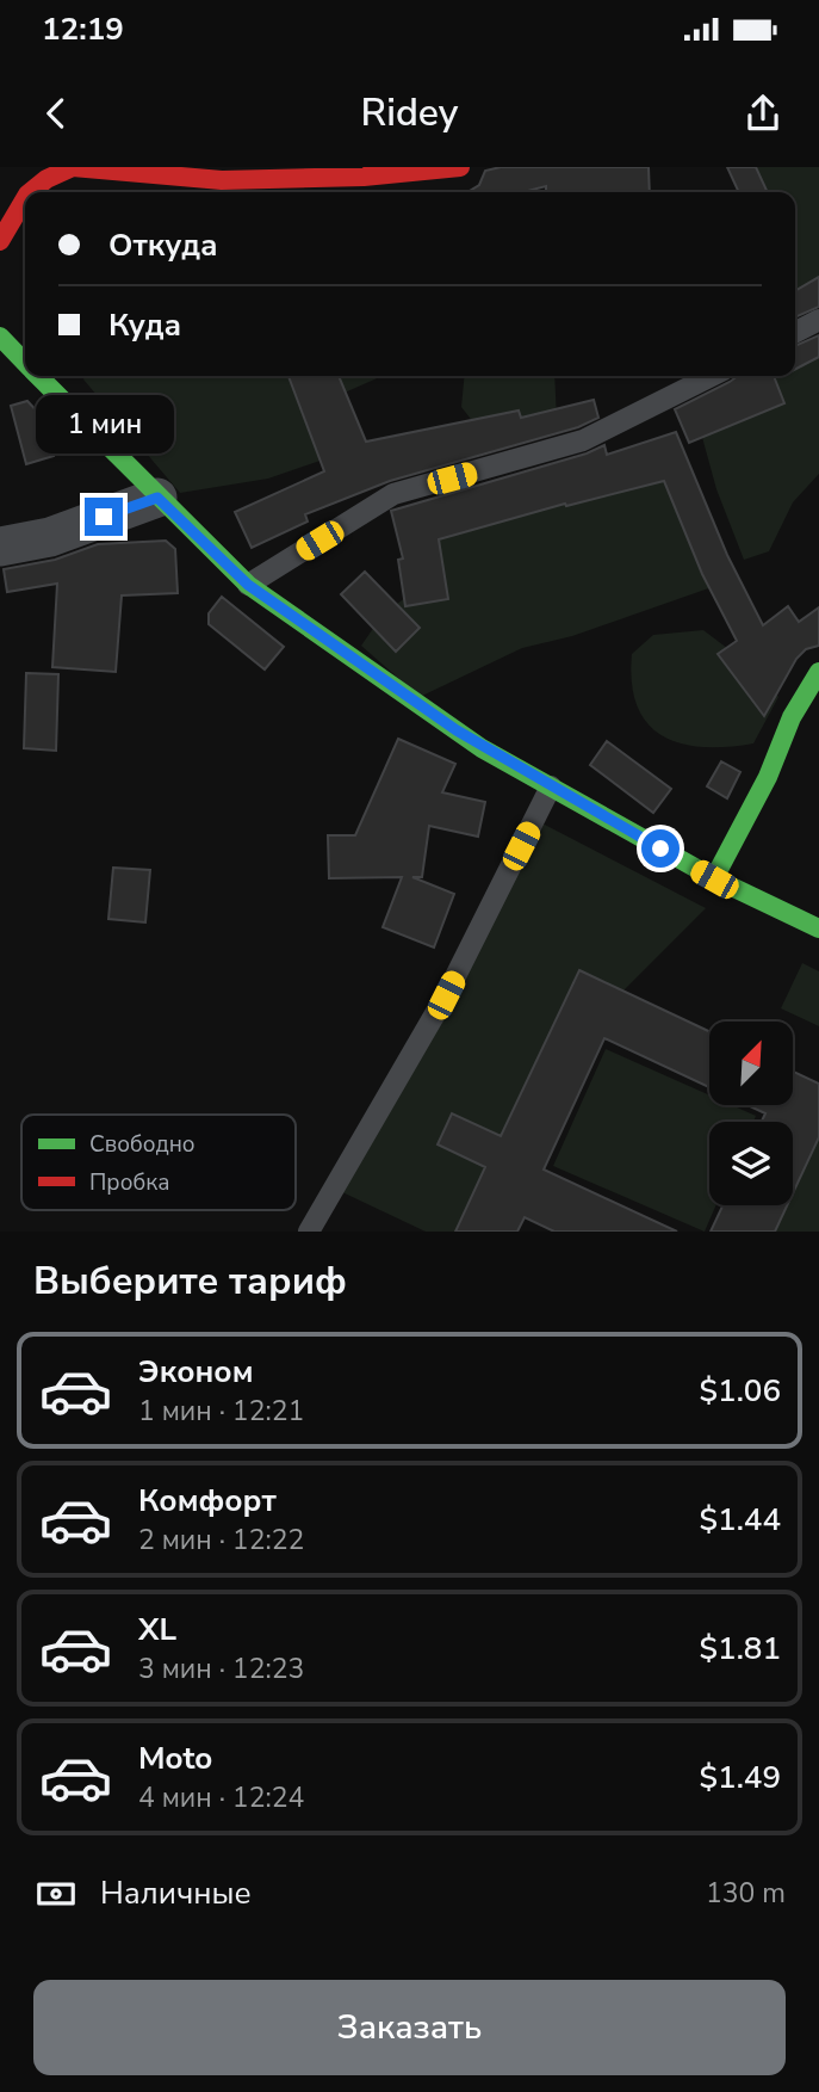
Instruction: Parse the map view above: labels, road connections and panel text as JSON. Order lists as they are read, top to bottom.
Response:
{
  "legend": ["Свободно", "Пробка"],
  "north": "top right",
  "page": {
    "status": "12:19",
    "header": "Ridey",
    "banner": ["Откуда", "Куда"],
    "bubble": "1 мин",
    "heading": "Выберите тариф",
    "list": [
      {
        "name": "Эконом",
        "note": "1 мин · 12:21",
        "value": "$1.06"
      },
      {
        "name": "Комфорт",
        "note": "2 мин · 12:22",
        "value": "$1.44"
      },
      {
        "name": "XL",
        "note": "3 мин · 12:23",
        "value": "$1.81"
      },
      {
        "name": "Moto",
        "note": "4 мин · 12:24",
        "value": "$1.49"
      }
    ],
    "pay": ["Наличные", "130 m"],
    "buttons": "Заказать"
  }
}
